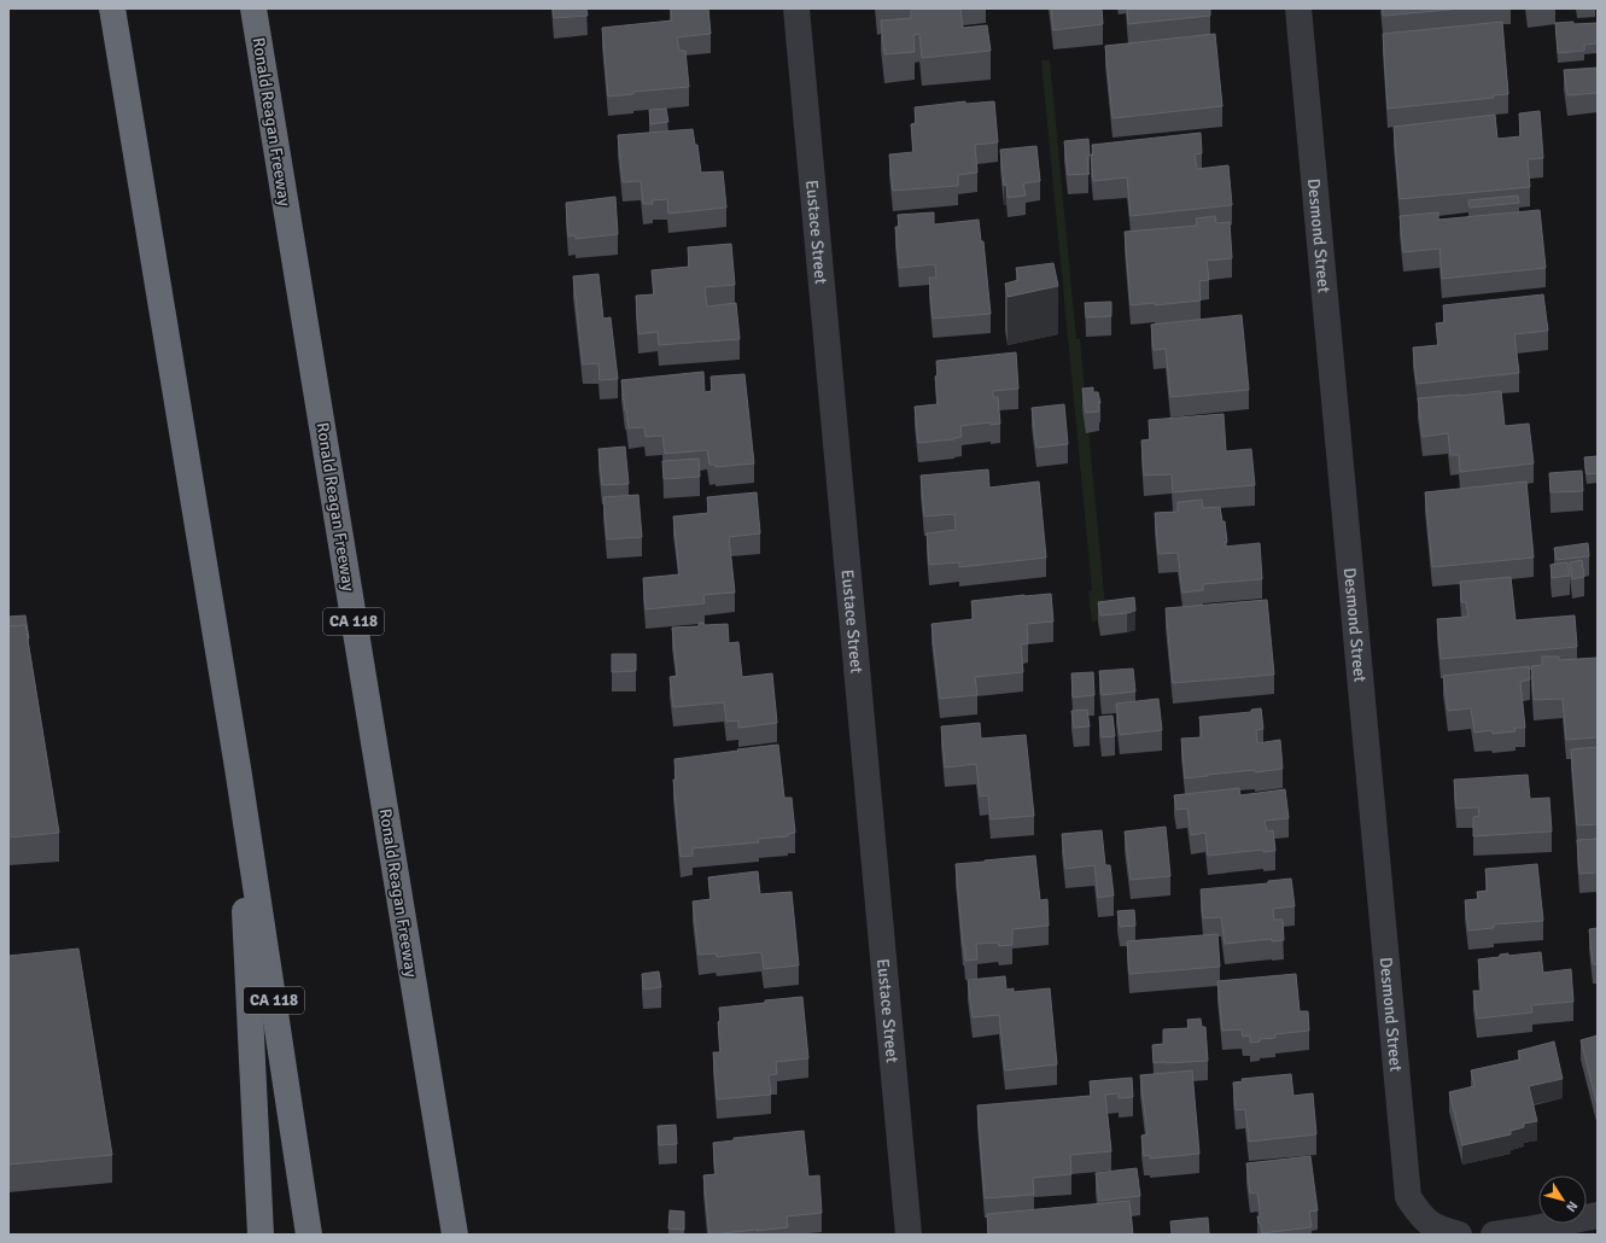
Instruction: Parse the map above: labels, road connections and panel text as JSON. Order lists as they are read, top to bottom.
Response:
{
  "streets": {
    "highway": ["Ronald Reagan Freeway", "CA 118"],
    "street": ["Eustace Street", "Desmond Street"]
  },
  "north": "bottom right"
}
